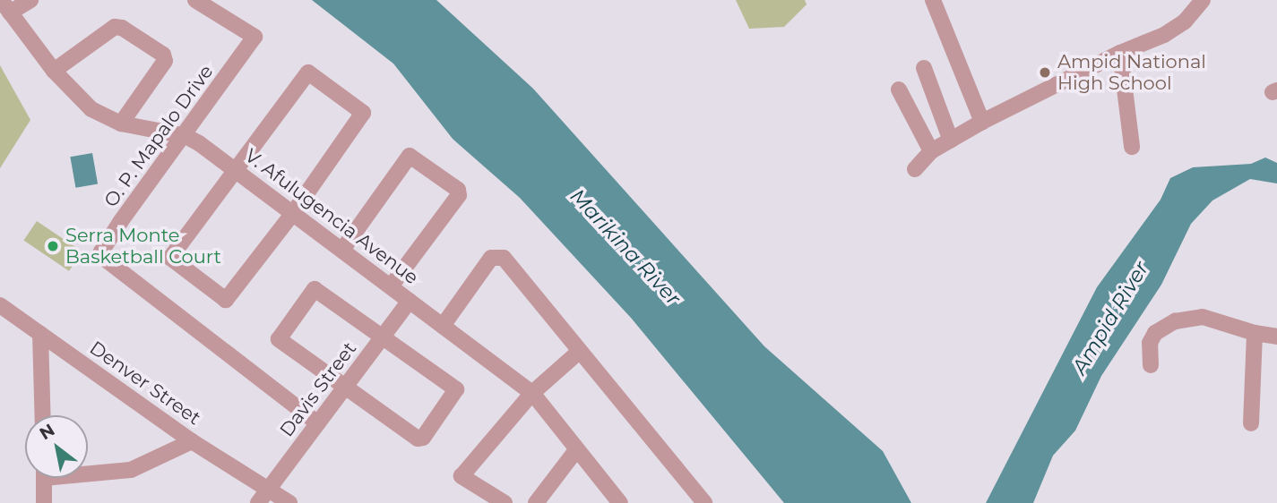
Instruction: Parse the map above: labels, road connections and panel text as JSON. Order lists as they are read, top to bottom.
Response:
{
  "streets": {
    "street": [
      "O. P. Mapalo Drive",
      "V. Afulugencia Avenue",
      "Denver Street",
      "Davis Street"
    ]
  },
  "crossings": [
    ["O. P. Mapalo Drive", "V. Afulugencia Avenue"],
    ["O. P. Mapalo Drive", "Davis Street"],
    ["V. Afulugencia Avenue", "Davis Street"],
    ["Denver Street", "Davis Street"]
  ],
  "water": ["Marikina River", "Ampid River"],
  "places": ["Ampid National High School", "Serra Monte Basketball Court"],
  "north": "top left"
}
